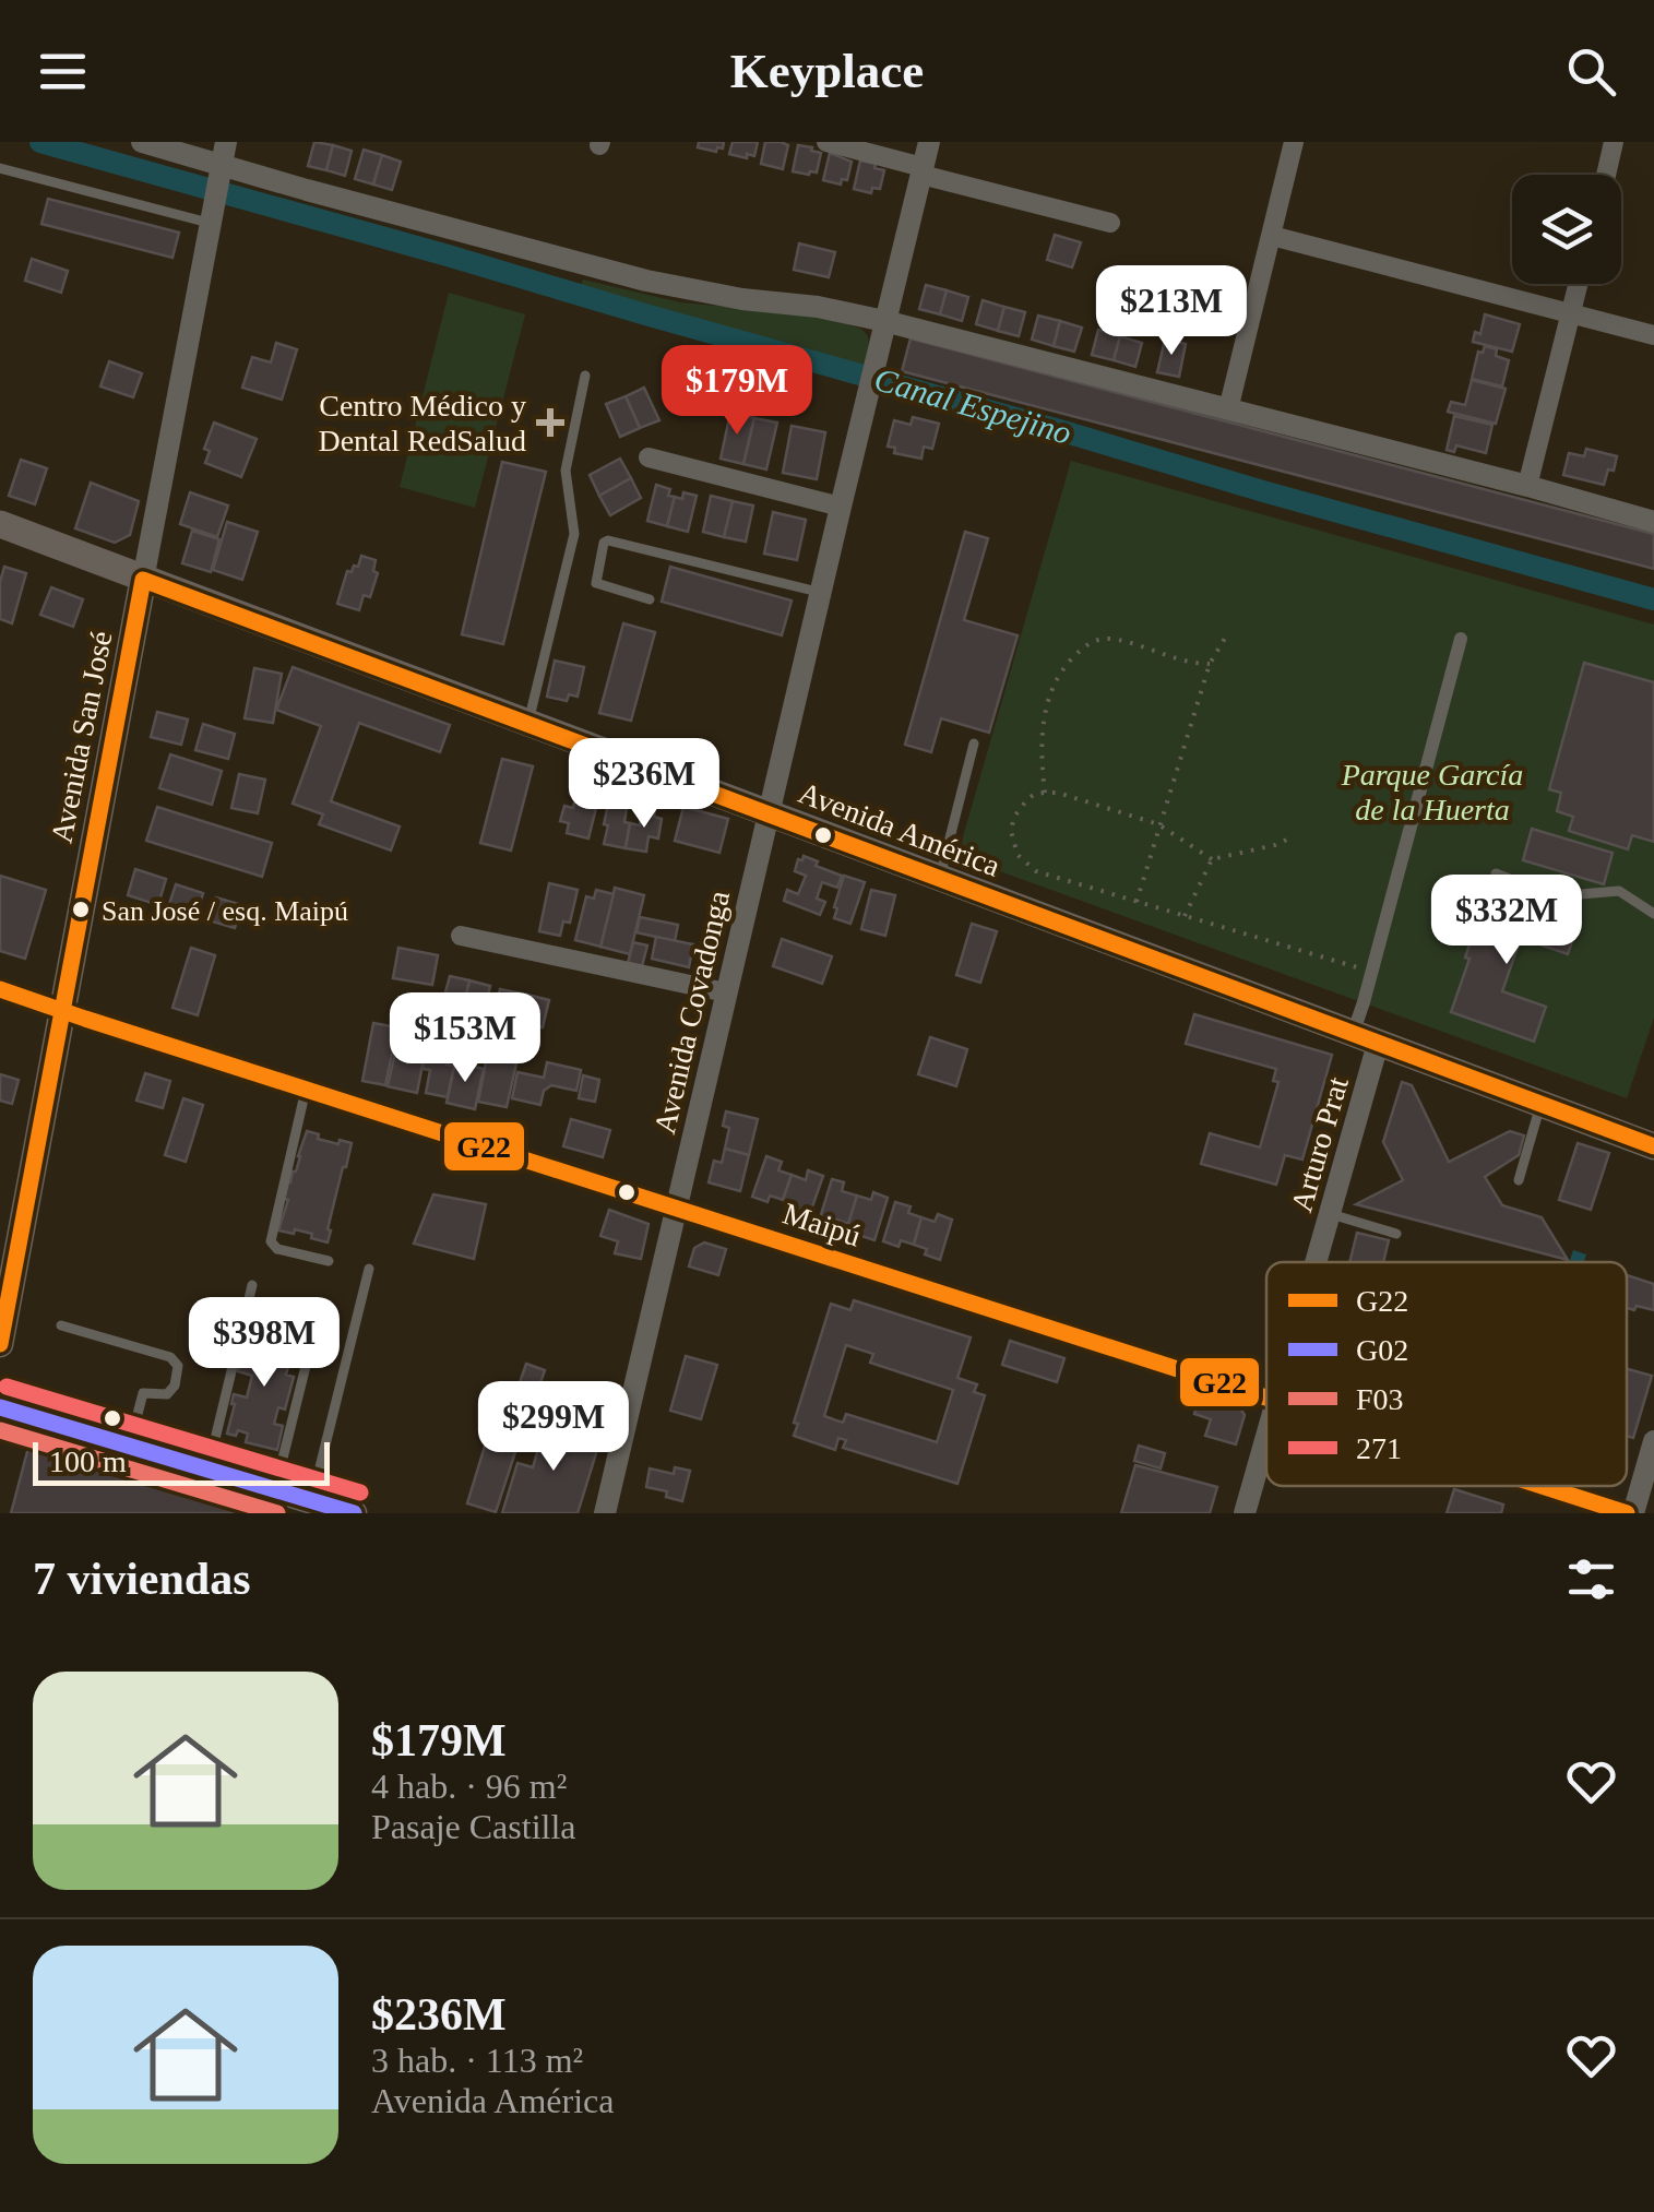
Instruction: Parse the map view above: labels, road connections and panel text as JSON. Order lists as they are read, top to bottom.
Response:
{
  "streets": {
    "main road": ["Avenida San José", "Avenida América"],
    "street": ["Avenida Covadonga", "Arturo Prat", "Maipú"]
  },
  "crossings": [
    ["Avenida San José", "Avenida América"],
    ["Avenida San José", "Maipú"],
    ["Avenida América", "Avenida Covadonga"],
    ["Avenida América", "Arturo Prat"],
    ["Avenida Covadonga", "Maipú"]
  ],
  "water": ["Canal Espejino"],
  "parks": ["Parque García de la Huerta"],
  "places": {
    "health": ["Centro Médico y Dental RedSalud"],
    "other": ["San José / esq. Maipú"]
  },
  "lines": [
    "transit line G22",
    "transit line 271",
    "transit line G02",
    "transit line F03"
  ],
  "legend": [
    "G22",
    "G02",
    "F03",
    "271"
  ],
  "scale_bar": "100 m",
  "page": {
    "header": "Keyplace",
    "price": [
      "$213M",
      "$179M",
      "$236M",
      "$332M",
      "$153M",
      "$398M",
      "$299M"
    ],
    "scale": "100 m",
    "heading": "7 viviendas",
    "list": [
      {
        "name": "$179M",
        "note": "4 hab. · 96 m² · Pasaje Castilla"
      },
      {
        "name": "$236M",
        "note": "3 hab. · 113 m² · Avenida América"
      }
    ]
  }
}
